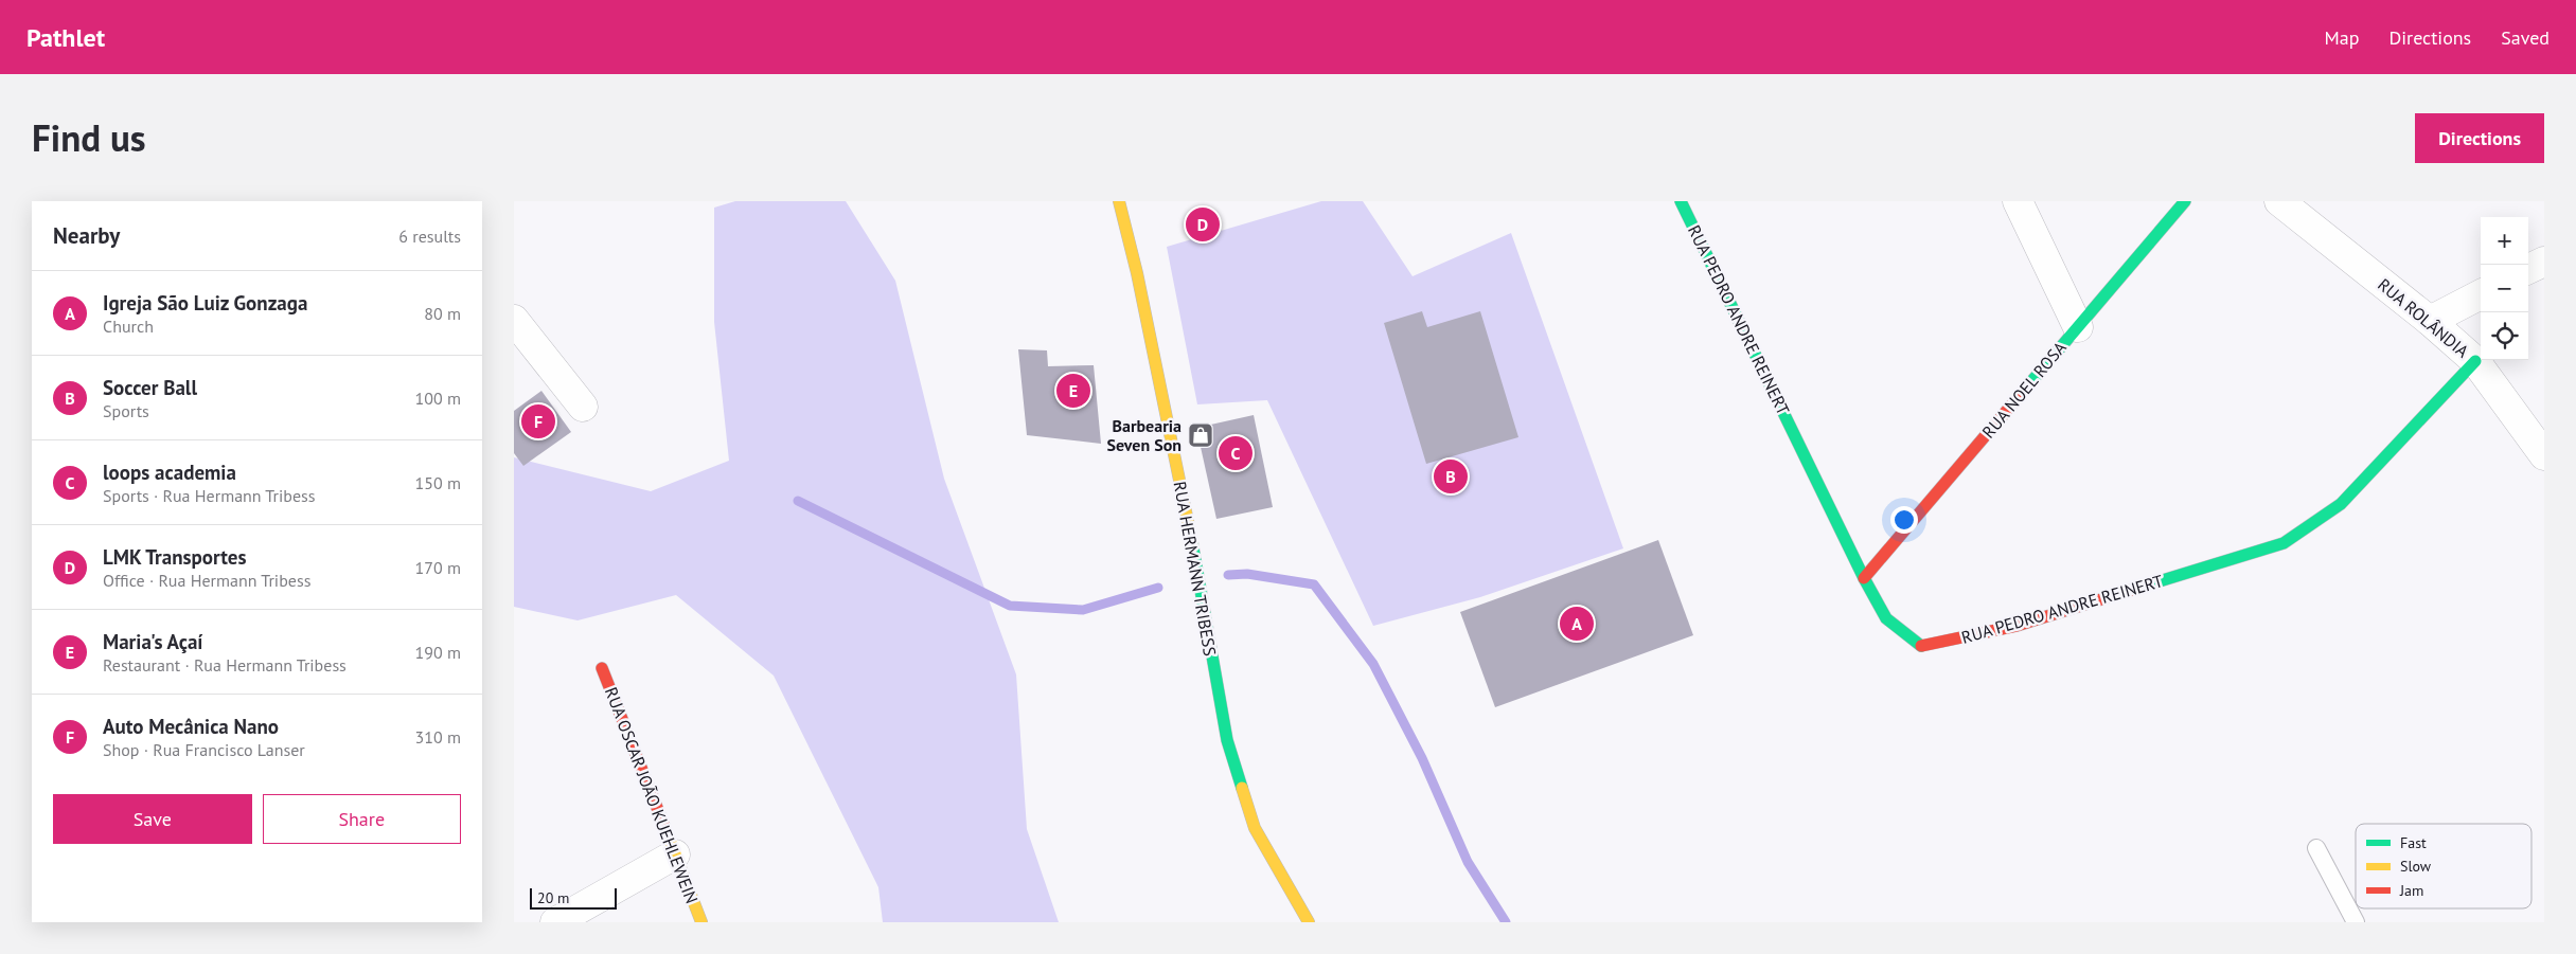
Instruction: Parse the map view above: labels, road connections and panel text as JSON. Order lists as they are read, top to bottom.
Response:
{
  "streets": {
    "street": [
      "RUA ROLÂNDIA",
      "RUA PEDRO ANDRE REINERT",
      "RUA NOEL ROSA",
      "RUA HERMANN TRIBESS",
      "RUA OSCAR JOÃO KUEHLEWEIN"
    ]
  },
  "crossings": [
    ["RUA ROLÂNDIA", "RUA PEDRO ANDRE REINERT"],
    ["RUA PEDRO ANDRE REINERT", "RUA NOEL ROSA"]
  ],
  "places": {
    "shop": ["Barbearia Seven Son"]
  },
  "legend": ["Fast", "Slow", "Jam"],
  "scale_bar": "20 m",
  "page": {
    "header": "Pathlet",
    "nav": ["Map", "Directions", "Saved"],
    "title": "Find us",
    "buttons": [
      "Directions",
      ["Save", "Share"]
    ],
    "heading": ["Nearby", "6 results"],
    "pins": [
      "D",
      "E",
      "F",
      "C",
      "B",
      "A"
    ],
    "map_buttons": ["+", "−"],
    "list": [
      {
        "mark": "A",
        "name": "Igreja São Luiz Gonzaga",
        "note": "Church",
        "value": "80 m"
      },
      {
        "mark": "B",
        "name": "Soccer Ball",
        "note": "Sports",
        "value": "100 m"
      },
      {
        "mark": "C",
        "name": "loops academia",
        "note": "Sports · Rua Hermann Tribess",
        "value": "150 m"
      },
      {
        "mark": "D",
        "name": "LMK Transportes",
        "note": "Office · Rua Hermann Tribess",
        "value": "170 m"
      },
      {
        "mark": "E",
        "name": "Maria's Açaí",
        "note": "Restaurant · Rua Hermann Tribess",
        "value": "190 m"
      },
      {
        "mark": "F",
        "name": "Auto Mecânica Nano",
        "note": "Shop · Rua Francisco Lanser",
        "value": "310 m"
      }
    ],
    "scale": "20 m"
  }
}
